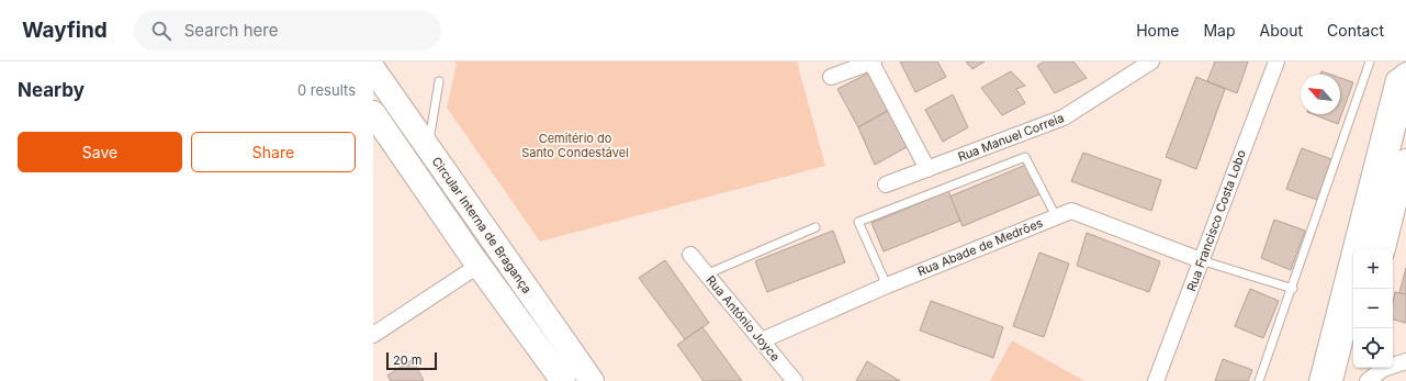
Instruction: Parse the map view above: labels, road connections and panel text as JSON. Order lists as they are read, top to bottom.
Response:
{
  "streets": {
    "main road": ["Circular Interna de Bragança"],
    "street": [
      "Rua Manuel Correia",
      "Rua Francisco Costa Lobo",
      "Rua Abade de Medrões",
      "Rua António Joyce"
    ]
  },
  "crossings": [
    ["Rua Francisco Costa Lobo", "Rua Abade de Medrões"],
    ["Rua Abade de Medrões", "Rua António Joyce"]
  ],
  "parks": ["Cemitério do Santo Condestável"],
  "scale_bar": "20 m",
  "north": "top left",
  "page": {
    "header": "Wayfind",
    "search": "Search here",
    "nav": [
      "Home",
      "Map",
      "About",
      "Contact"
    ],
    "heading": ["Nearby", "0 results"],
    "buttons": ["Save", "Share"],
    "map_buttons": ["+", "−"],
    "scale": "20 m"
  }
}
